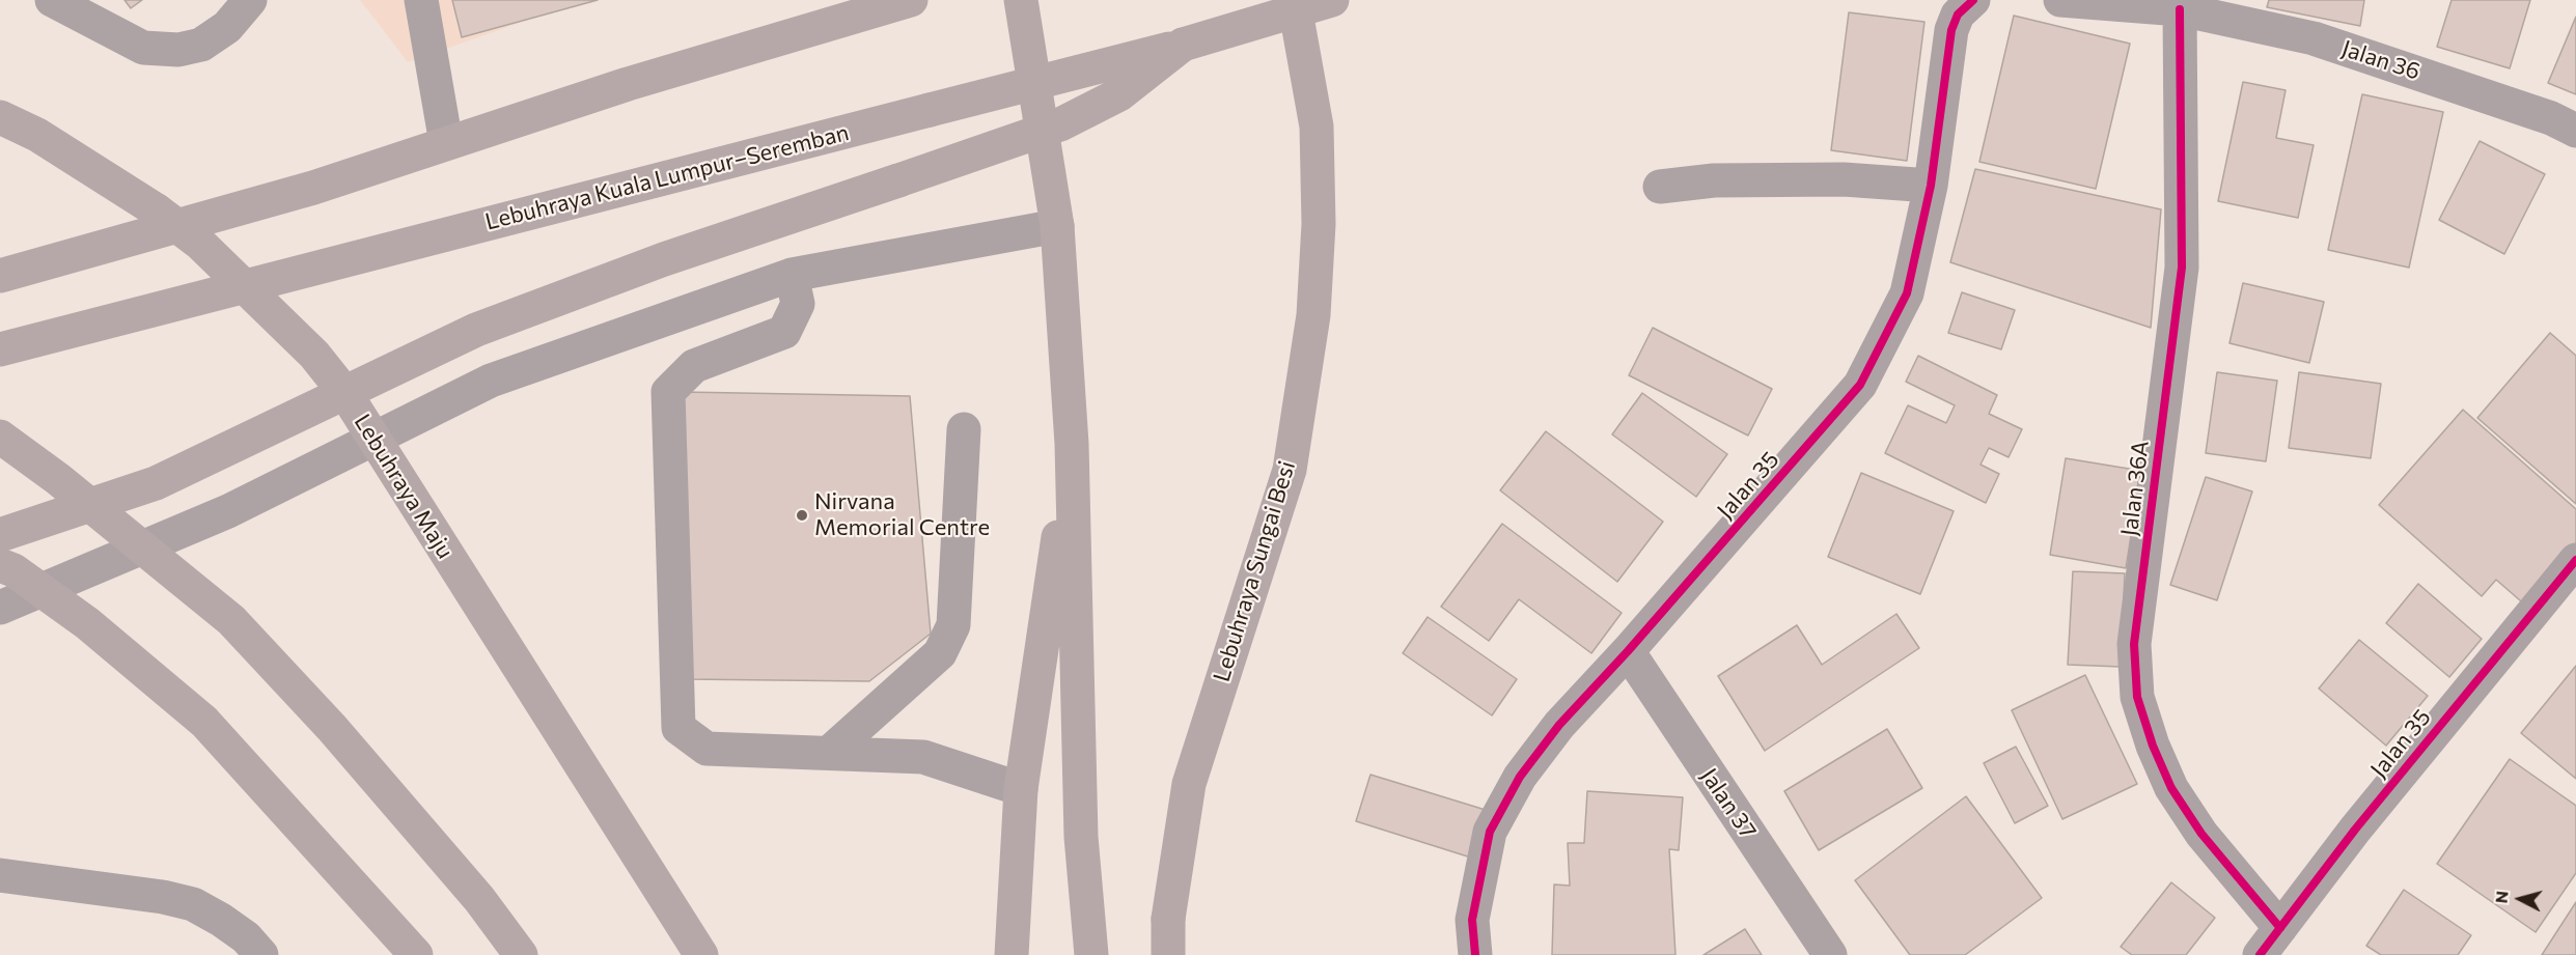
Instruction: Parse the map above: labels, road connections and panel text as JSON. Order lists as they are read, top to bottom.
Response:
{
  "streets": {
    "highway": ["Lebuhraya Kuala Lumpur–Seremban", "Lebuhraya Maju", "Lebuhraya Sungai Besi"],
    "street": [
      "Jalan 36",
      "Jalan 35",
      "Jalan 36A",
      "Jalan 37"
    ]
  },
  "crossings": [
    ["Jalan 36", "Jalan 36A"],
    ["Jalan 35", "Jalan 36A"],
    ["Jalan 35", "Jalan 37"]
  ],
  "places": ["Nirvana Memorial Centre"],
  "north": "left"
}
